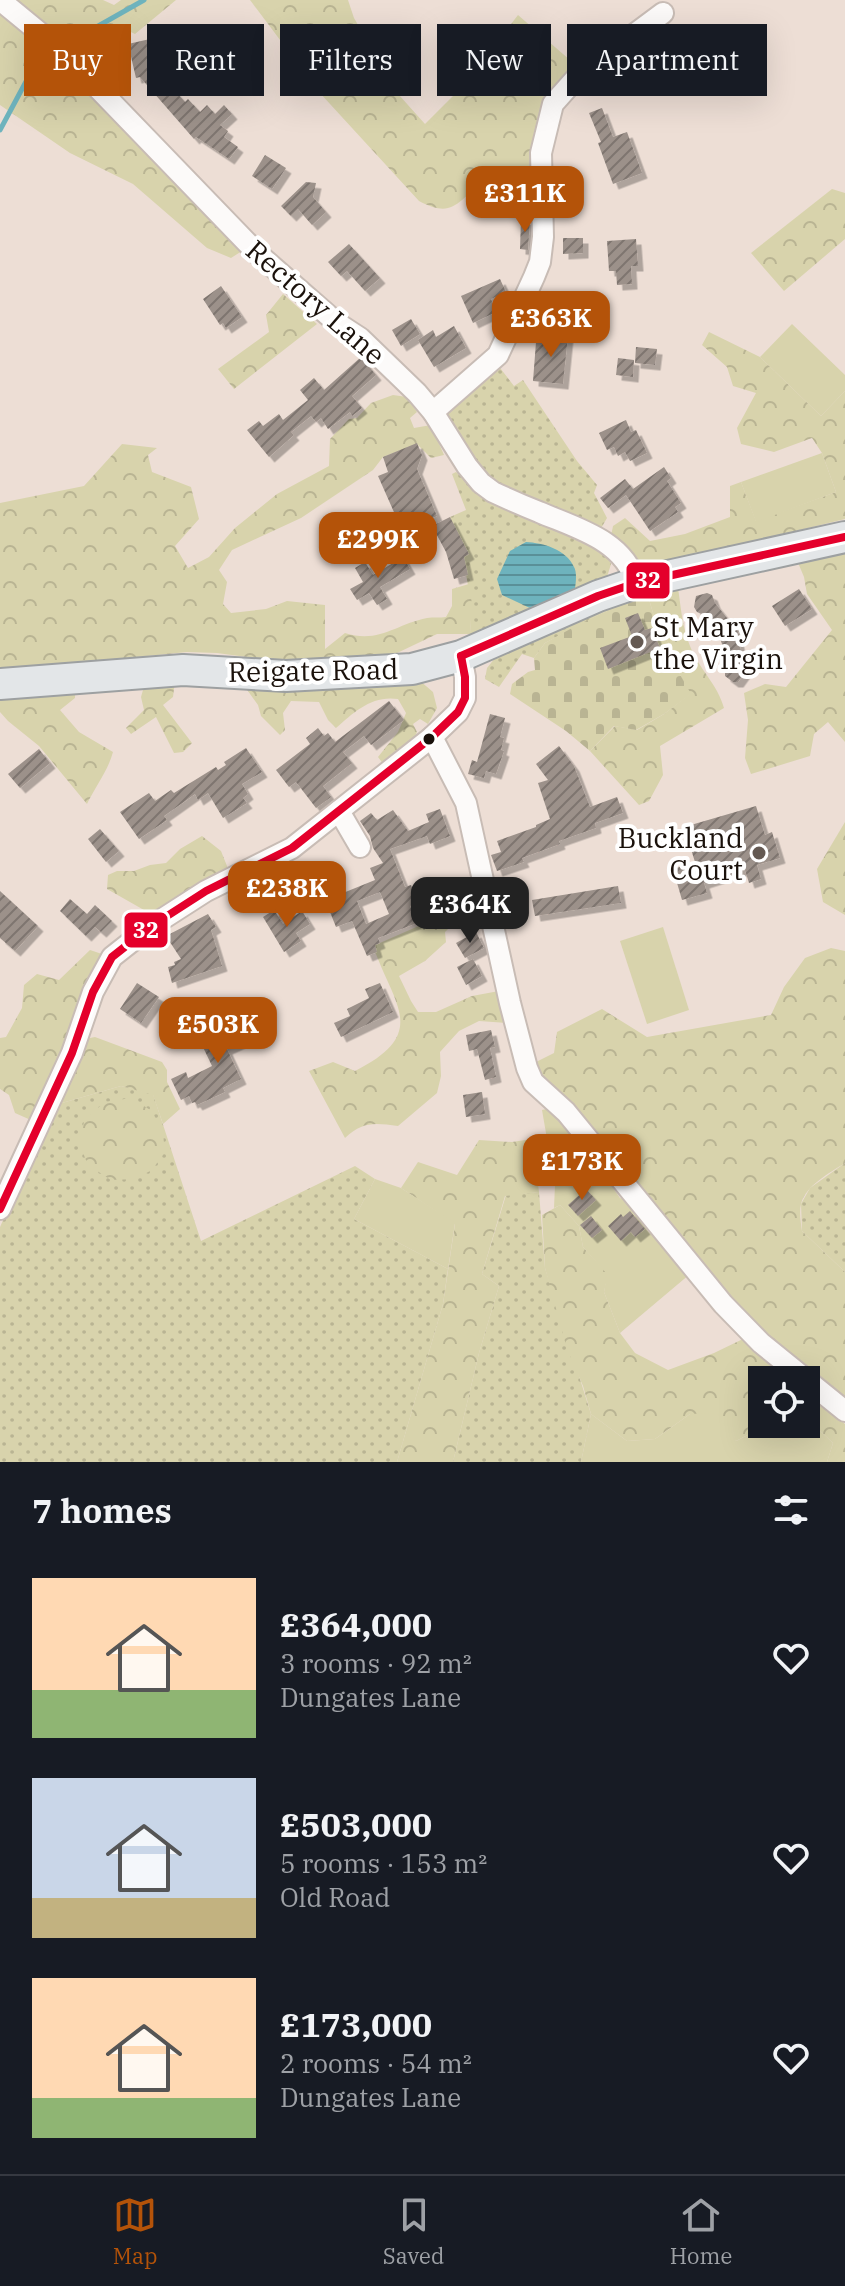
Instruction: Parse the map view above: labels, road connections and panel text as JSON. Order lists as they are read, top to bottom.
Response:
{
  "streets": {
    "main road": ["Reigate Road"],
    "street": ["Rectory Lane"]
  },
  "crossings": [
    ["Rectory Lane", "Reigate Road"]
  ],
  "places": ["St Mary the Virgin", "Buckland Court"],
  "lines": ["transit line 32"],
  "page": {
    "chip": [
      "Buy",
      "Rent",
      "Filters",
      "New",
      "Apartment"
    ],
    "price": [
      "£311K",
      "£363K",
      "£299K",
      "£238K",
      "£364K",
      "£503K",
      "£173K"
    ],
    "heading": "7 homes",
    "list": [
      {
        "name": "£364,000",
        "note": "3 rooms · 92 m² · Dungates Lane"
      },
      {
        "name": "£503,000",
        "note": "5 rooms · 153 m² · Old Road"
      },
      {
        "name": "£173,000",
        "note": "2 rooms · 54 m² · Dungates Lane"
      }
    ],
    "tabs": ["Map", "Saved", "Home"]
  }
}
